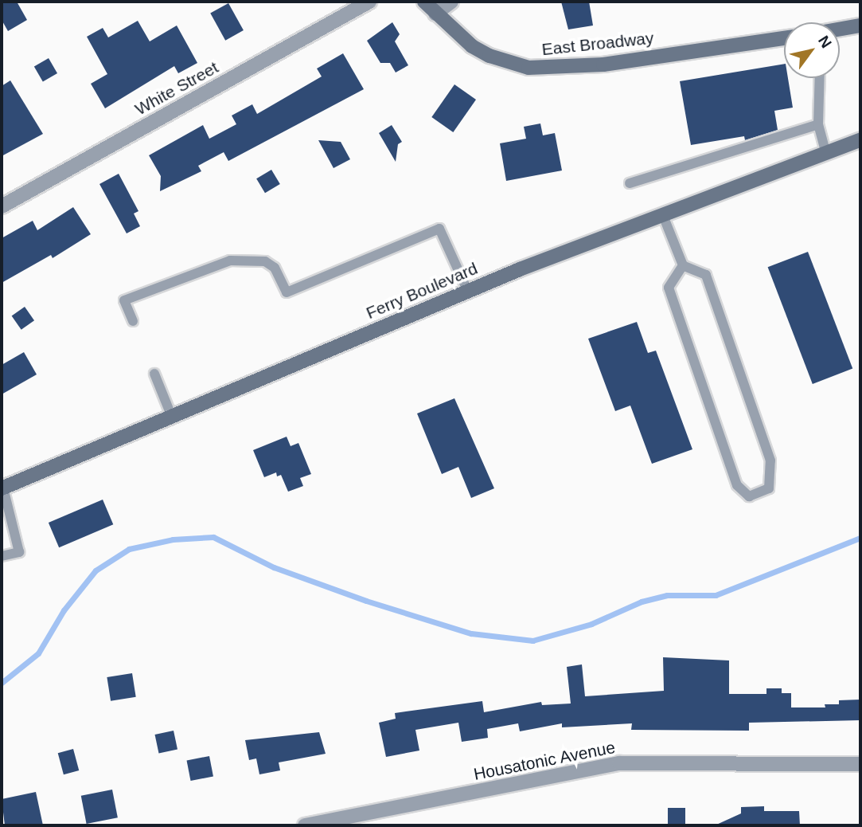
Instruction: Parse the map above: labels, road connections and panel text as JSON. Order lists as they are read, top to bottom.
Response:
{
  "streets": {
    "main road": ["East Broadway", "Ferry Boulevard"],
    "street": ["White Street", "Housatonic Avenue"]
  },
  "north": "top right"
}
